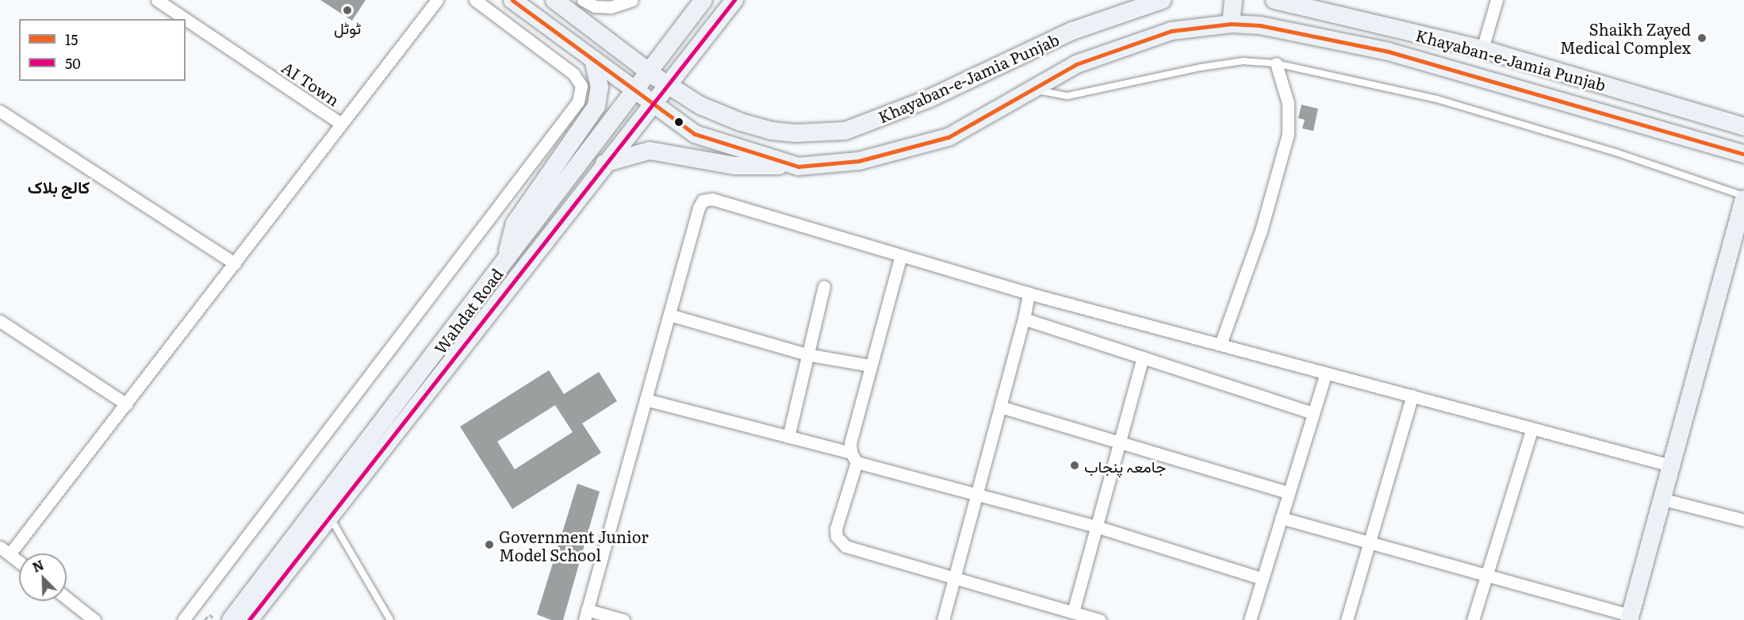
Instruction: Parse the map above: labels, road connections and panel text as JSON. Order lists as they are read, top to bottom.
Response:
{
  "streets": {
    "main road": ["Khayaban-e-Jamia Punjab", "Wahdat Road"],
    "street": ["AI Town"]
  },
  "crossings": [
    ["Khayaban-e-Jamia Punjab", "Wahdat Road"]
  ],
  "districts": ["کالج بلاک"],
  "places": [
    "ٹوٹل",
    "Shaikh Zayed Medical Complex",
    "جامعہ پنجاب",
    "Government Junior Model School"
  ],
  "lines": ["transit line 15", "transit line 50"],
  "legend": ["15", "50"],
  "north": "top left"
}
